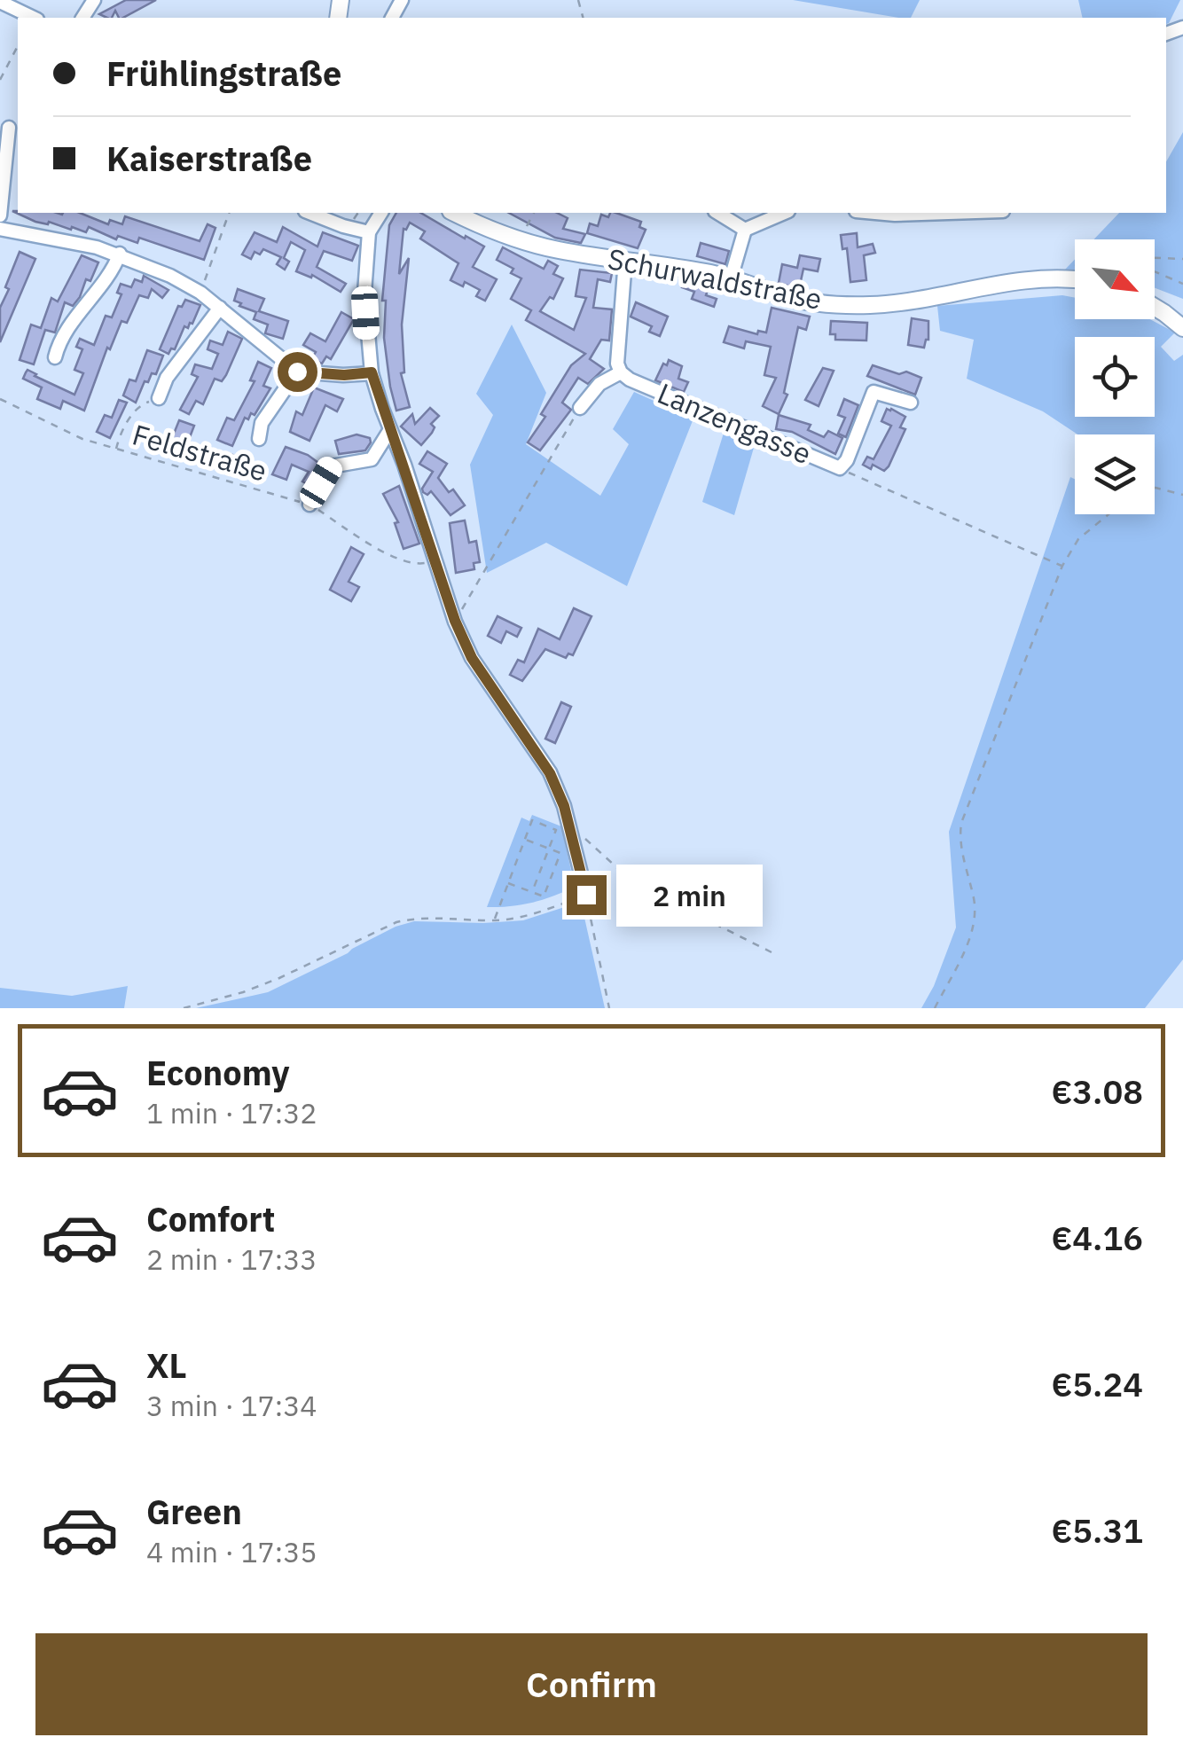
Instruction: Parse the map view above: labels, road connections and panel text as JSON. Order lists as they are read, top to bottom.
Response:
{
  "streets": {
    "main road": ["Schurwaldstraße"],
    "street": ["Lanzengasse"],
    "path": ["Feldstraße"]
  },
  "north": "bottom right",
  "page": {
    "banner": ["Frühlingstraße", "Kaiserstraße"],
    "bubble": "2 min",
    "list": [
      {
        "name": "Economy",
        "note": "1 min · 17:32",
        "value": "€3.08"
      },
      {
        "name": "Comfort",
        "note": "2 min · 17:33",
        "value": "€4.16"
      },
      {
        "name": "XL",
        "note": "3 min · 17:34",
        "value": "€5.24"
      },
      {
        "name": "Green",
        "note": "4 min · 17:35",
        "value": "€5.31"
      }
    ],
    "buttons": "Confirm"
  }
}
